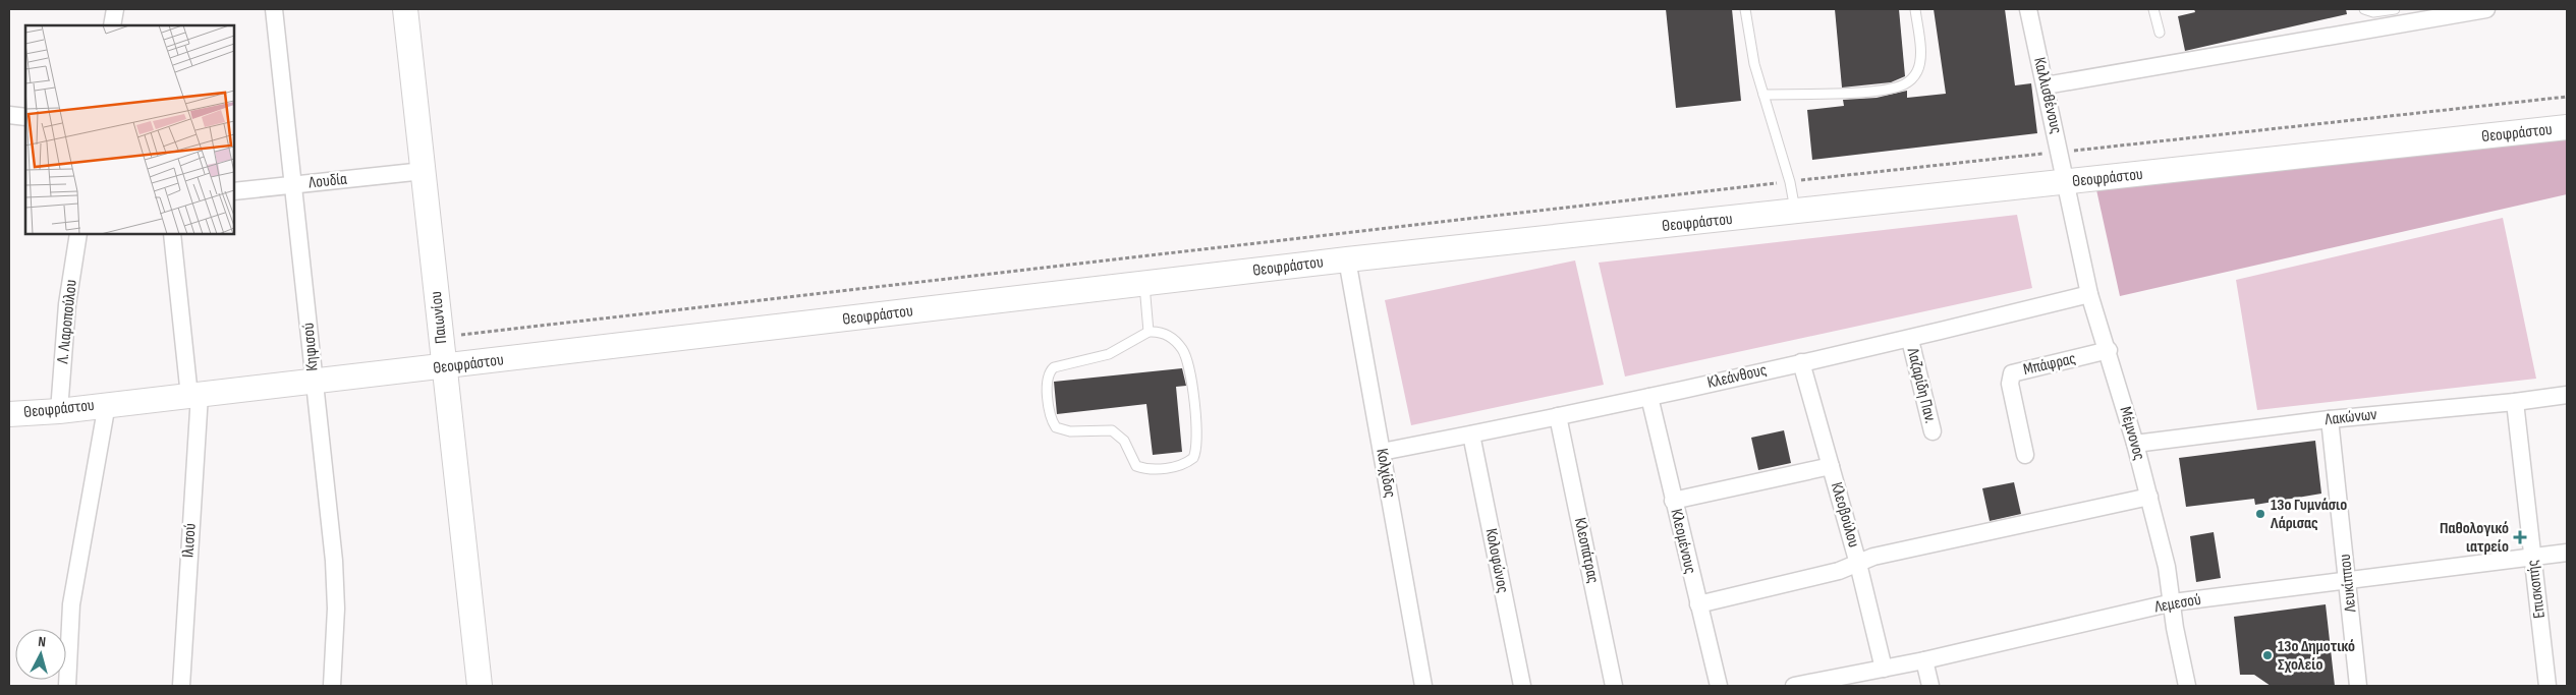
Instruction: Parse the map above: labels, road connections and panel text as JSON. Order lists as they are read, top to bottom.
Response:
{
  "streets": {
    "street": [
      "Καλλισθένους",
      "Θεοφράστου",
      "Λουδία",
      "Παιωνίου",
      "Λ. Λιαροπούλου",
      "Κηφισού",
      "Μπάφρας",
      "Κλεάνθους",
      "Λαζαρίδη Παν.",
      "Λακώνων",
      "Μέμνονος",
      "Κολχίδος",
      "Κλεοβούλου",
      "Ιλισού",
      "Κλεομένους",
      "Κλεοπάτρας",
      "Κολοφώνος",
      "Λευκίππου",
      "Επισκοπής",
      "Λεμεσού"
    ]
  },
  "crossings": [
    ["Καλλισθένους", "Θεοφράστου"],
    ["Καλλισθένους", "Μέμνονος"],
    ["Θεοφράστου", "Παιωνίου"],
    ["Θεοφράστου", "Λ. Λιαροπούλου"],
    ["Θεοφράστου", "Κηφισού"],
    ["Θεοφράστου", "Μέμνονος"],
    ["Θεοφράστου", "Κολχίδος"],
    ["Θεοφράστου", "Ιλισού"],
    ["Λουδία", "Παιωνίου"],
    ["Λουδία", "Κηφισού"],
    ["Μπάφρας", "Μέμνονος"],
    ["Κλεάνθους", "Λαζαρίδη Παν."],
    ["Κλεάνθους", "Μέμνονος"],
    ["Κλεάνθους", "Κολχίδος"],
    ["Κλεάνθους", "Κλεοβούλου"],
    ["Κλεάνθους", "Κλεομένους"],
    ["Κλεάνθους", "Κλεοπάτρας"],
    ["Κλεάνθους", "Κολοφώνος"],
    ["Λακώνων", "Μέμνονος"],
    ["Λακώνων", "Λευκίππου"],
    ["Λακώνων", "Επισκοπής"],
    ["Μέμνονος", "Λεμεσού"],
    ["Κλεοβούλου", "Λεμεσού"],
    ["Λευκίππου", "Λεμεσού"],
    ["Επισκοπής", "Λεμεσού"]
  ],
  "places": {
    "other": ["13ο Γυμνάσιο Λάρισας", "13ο Δημοτικό Σχολείο"],
    "health": ["Παθολογικό ιατρείο"]
  },
  "north": "top"
}
